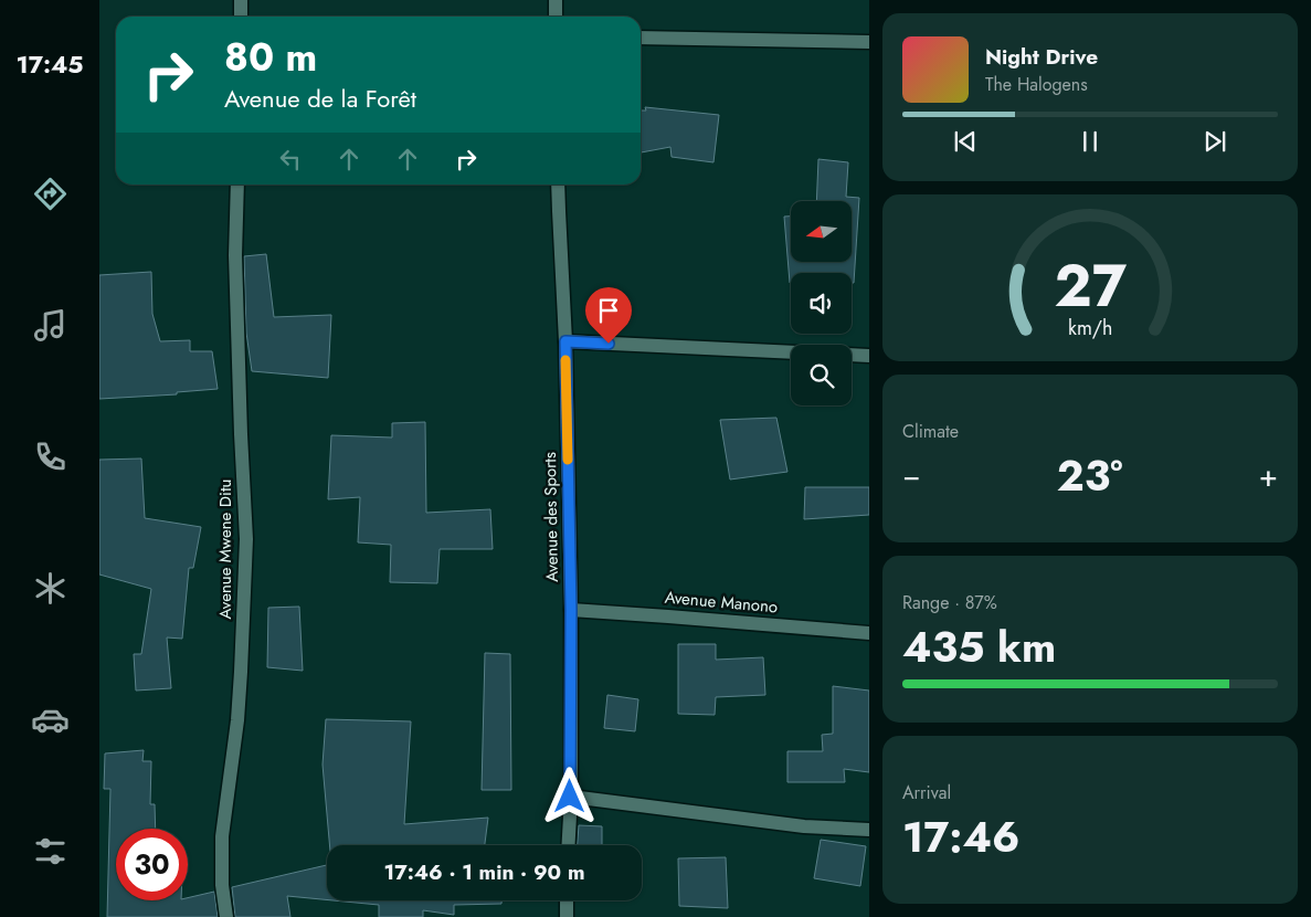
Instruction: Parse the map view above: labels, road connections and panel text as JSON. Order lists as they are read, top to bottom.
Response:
{
  "streets": {
    "street": ["Avenue des Sports", "Avenue Mwene Ditu", "Avenue Manono"]
  },
  "crossings": [
    ["Avenue des Sports", "Avenue Manono"]
  ],
  "north": "left",
  "page": {
    "tabs": "17:45",
    "turn": ["80 m", "Avenue de la Forêt"],
    "song": ["Night Drive", "The Halogens"],
    "tile": [
      "Climate",
      ["Range · 87%", "435 km"],
      ["Arrival", "17:46"]
    ],
    "heat": ["−", "23°", "+"],
    "limit": "30",
    "trip": "17:46 · 1 min · 90 m",
    "gauge": ["27", "km/h"]
  }
}
